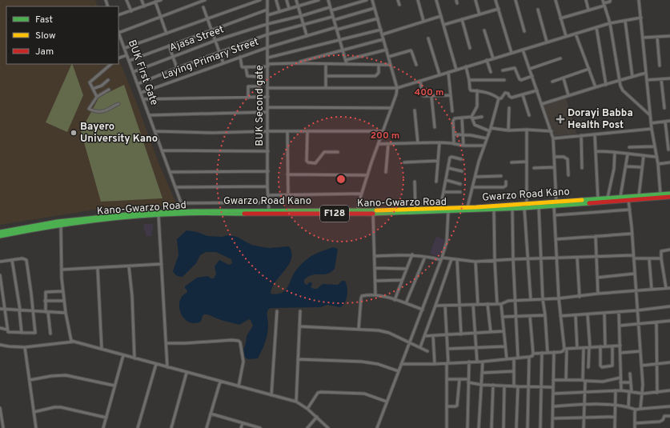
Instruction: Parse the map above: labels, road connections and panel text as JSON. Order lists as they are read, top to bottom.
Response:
{
  "streets": {
    "main road": ["Gwarzo Road Kano", "Kano-Gwarzo Road", "F128"],
    "street": [
      "Ajasa Street",
      "Laying Primary Street",
      "BUK First Gate",
      "BUK Second gate"
    ]
  },
  "crossings": [
    ["Ajasa Street", "BUK First Gate"],
    ["Ajasa Street", "BUK Second gate"],
    ["Laying Primary Street", "BUK First Gate"],
    ["Laying Primary Street", "BUK Second gate"],
    ["BUK First Gate", "Gwarzo Road Kano"],
    ["BUK Second gate", "Gwarzo Road Kano"],
    ["Gwarzo Road Kano", "Kano-Gwarzo Road"]
  ],
  "places": {
    "health": ["Dorayi Babba Health Post"],
    "other": ["Bayero University Kano"]
  },
  "legend": ["Fast", "Slow", "Jam"],
  "rings": ["400 m", "200 m"]
}
